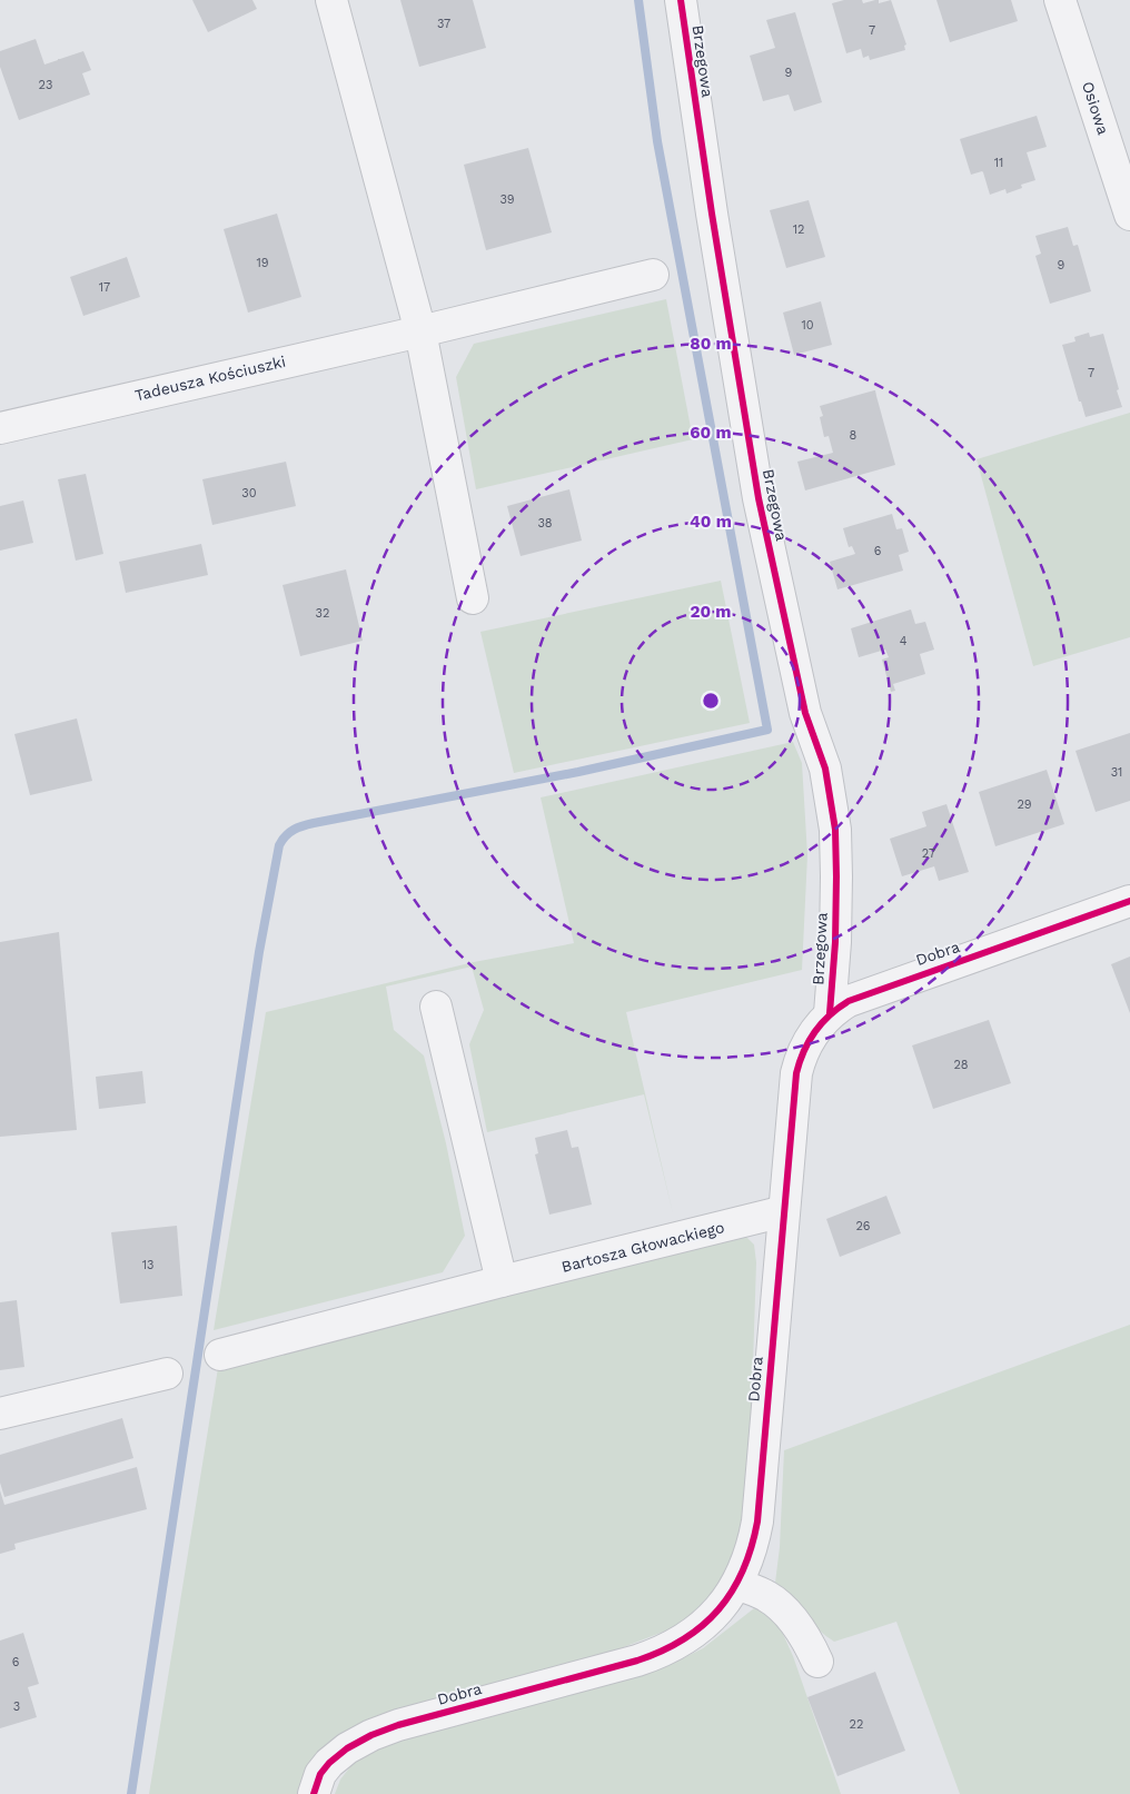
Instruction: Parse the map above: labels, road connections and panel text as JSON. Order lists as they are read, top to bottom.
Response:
{
  "streets": {
    "street": [
      "Brzegowa",
      "Osiowa",
      "Tadeusza Kościuszki",
      "Dobra",
      "Bartosza Głowackiego"
    ]
  },
  "crossings": [
    ["Brzegowa", "Dobra"],
    ["Dobra", "Bartosza Głowackiego"]
  ],
  "house_numbers": [
    "37",
    "7",
    "9",
    "23",
    "11",
    "39",
    "12",
    "19",
    "9",
    "17",
    "10",
    "7",
    "8",
    "30",
    "38",
    "6",
    "32",
    "4",
    "31",
    "29",
    "27",
    "28",
    "26",
    "13",
    "6",
    "3",
    "22"
  ],
  "rings": [
    "80 m",
    "60 m",
    "40 m",
    "20 m"
  ]
}
